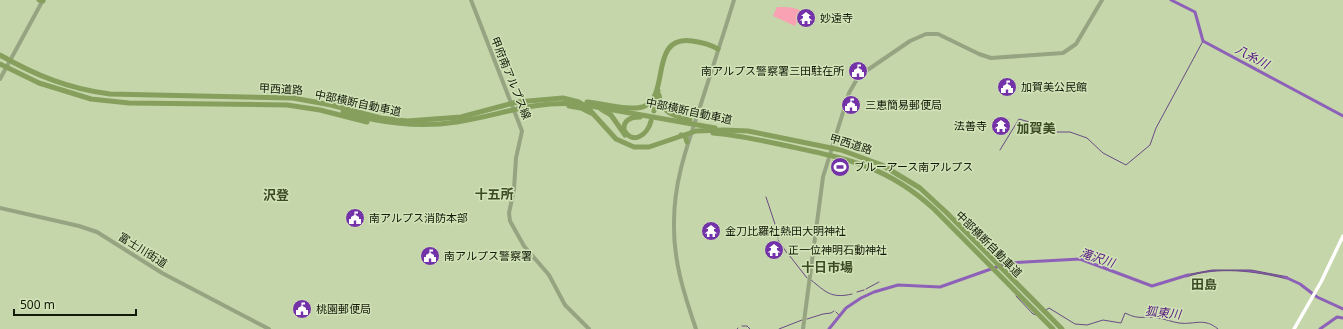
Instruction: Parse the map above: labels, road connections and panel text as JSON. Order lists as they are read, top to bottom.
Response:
{
  "streets": {
    "highway": ["甲西道路", "中部横断自動車道"],
    "main road": ["甲府南アルプス線", "富士川街道"]
  },
  "crossings": [
    ["甲府南アルプス線", "甲西道路"],
    ["甲西道路", "中部横断自動車道"]
  ],
  "districts": [
    "加賀美",
    "十五所",
    "沢登",
    "十日市場",
    "田島"
  ],
  "water": ["八糸川", "滝沢川", "狐東川"],
  "places": {
    "temple": [
      "妙遠寺",
      "法善寺",
      "金刀比羅社熱田大明神社",
      "正一位神明石動神社"
    ],
    "public building": [
      "南アルプス警察署三田駐在所",
      "加賀美公民館",
      "三恵簡易郵便局",
      "南アルプス消防本部",
      "南アルプス警察署",
      "桃園郵便局"
    ],
    "sports": ["ブルーアース南アルプス"]
  },
  "scale_bar": "500 m"
}
